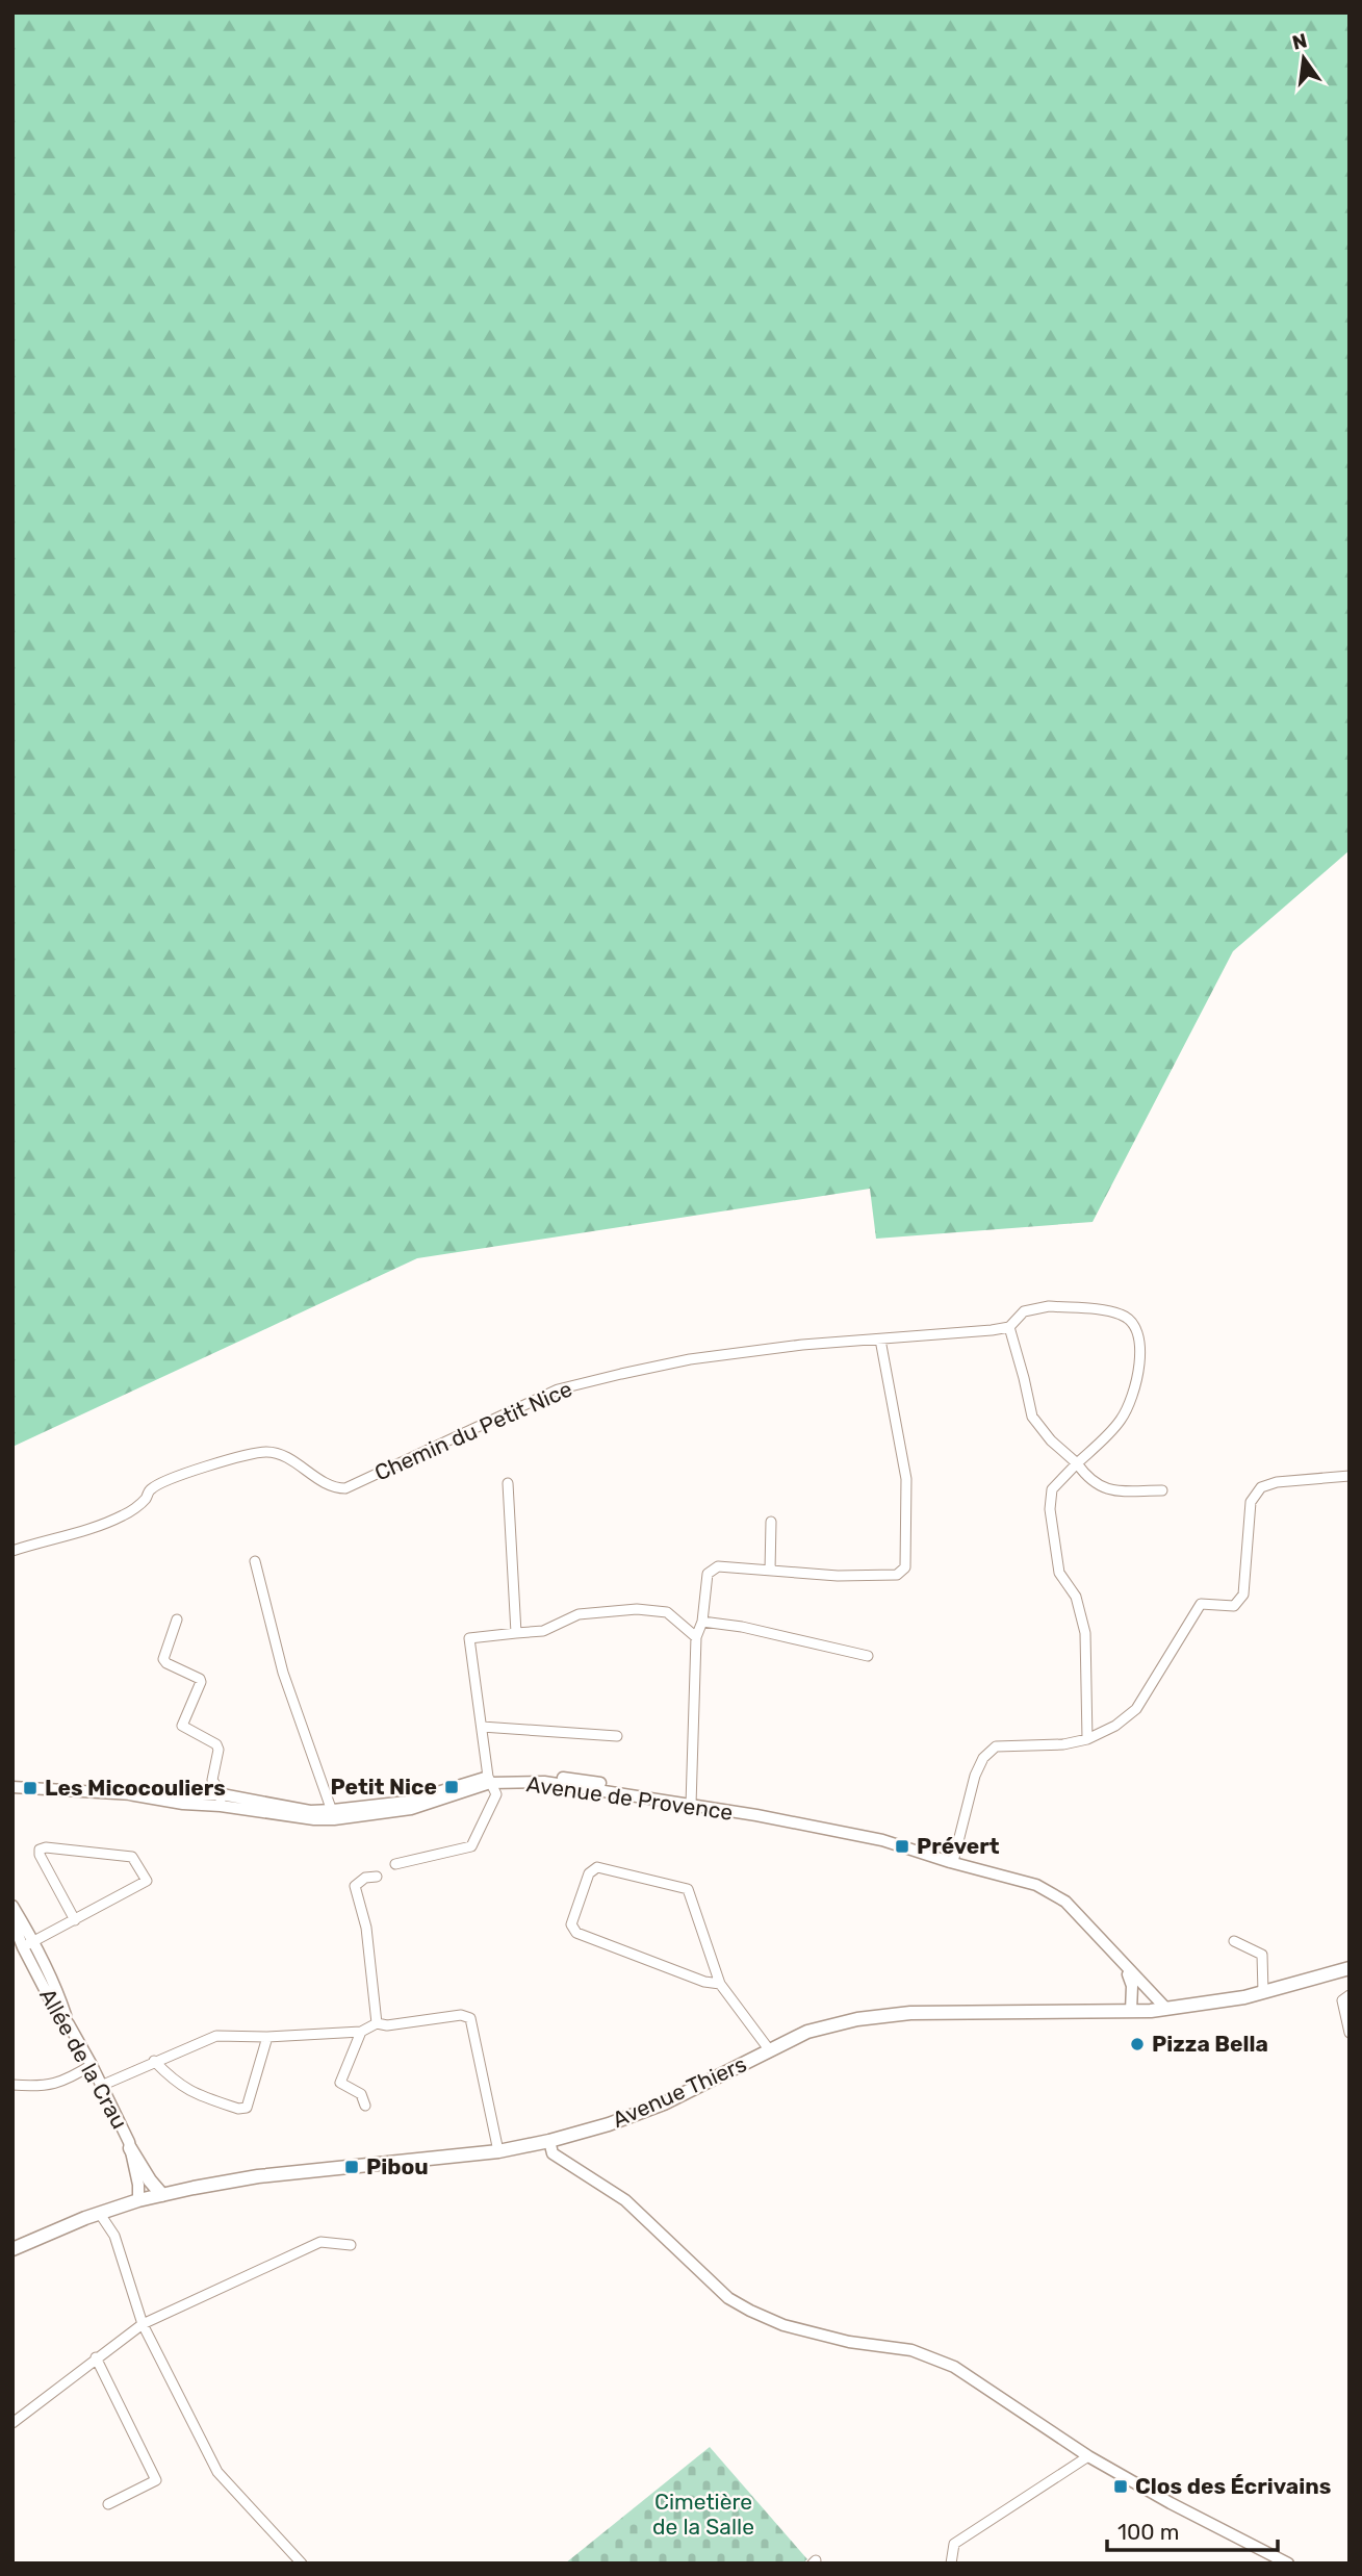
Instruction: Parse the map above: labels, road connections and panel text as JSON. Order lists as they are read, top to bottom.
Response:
{
  "streets": {
    "main road": ["Avenue Thiers"],
    "street": ["Chemin du Petit Nice", "Avenue de Provence", "Allée de la Crau"]
  },
  "crossings": [
    ["Avenue de Provence", "Avenue Thiers"],
    ["Allée de la Crau", "Avenue Thiers"]
  ],
  "parks": ["Cimetière de la Salle"],
  "places": {
    "transit": [
      "Petit Nice",
      "Les Micocouliers",
      "Prévert",
      "Pibou",
      "Clos des Écrivains"
    ],
    "other": ["Pizza Bella"]
  },
  "scale_bar": "100 m",
  "north": "top"
}
